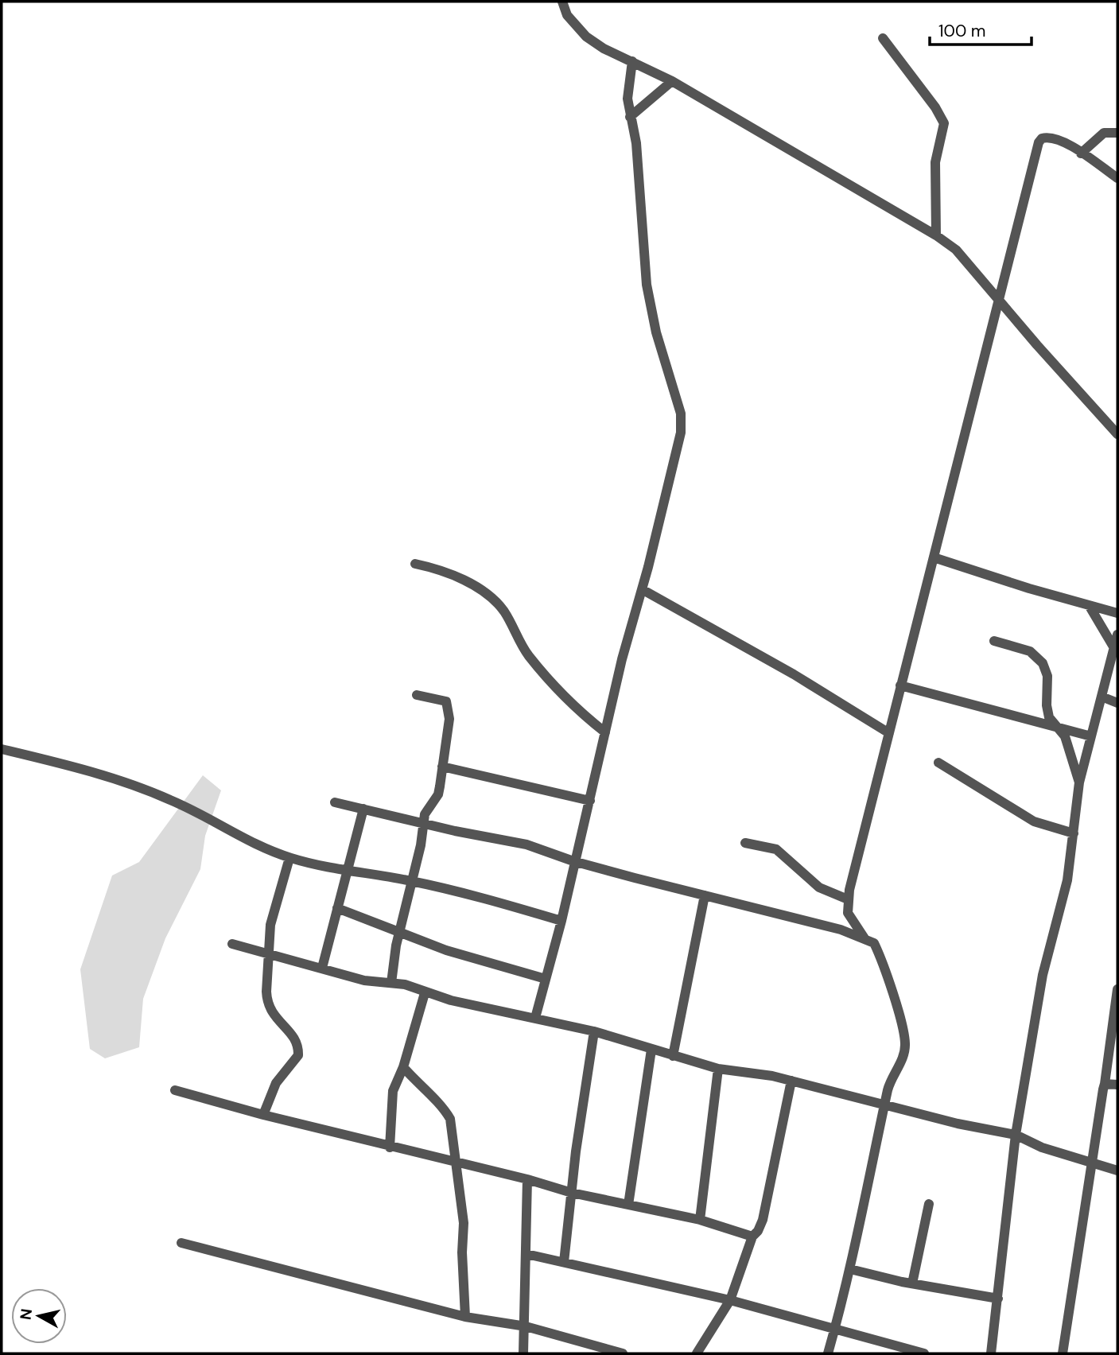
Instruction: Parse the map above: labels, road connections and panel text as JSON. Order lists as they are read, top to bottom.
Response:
{
  "scale_bar": "100 m",
  "north": "left"
}
